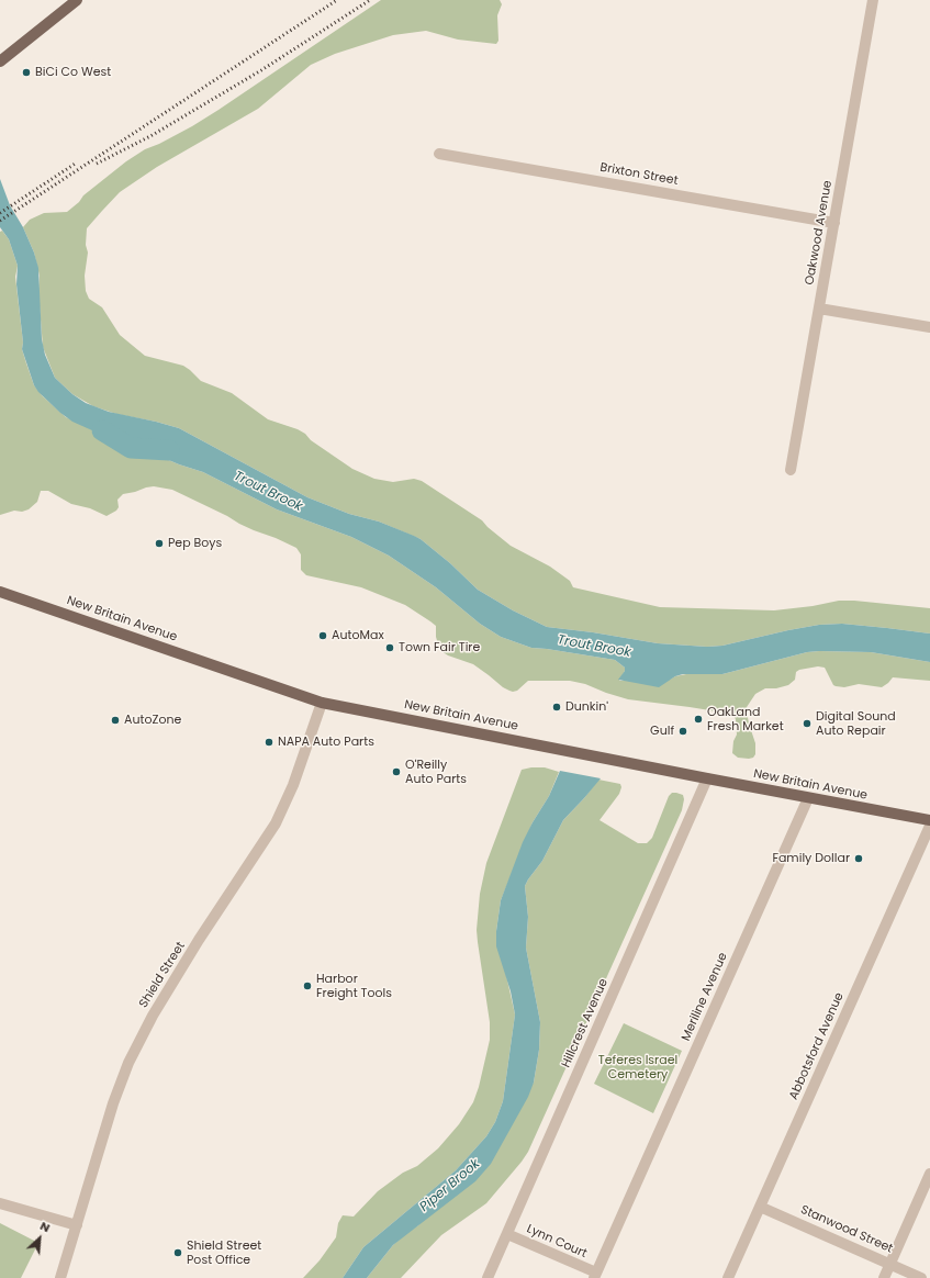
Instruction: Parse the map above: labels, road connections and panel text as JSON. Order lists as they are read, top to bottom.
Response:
{
  "streets": {
    "main road": ["New Britain Avenue"],
    "street": [
      "Brixton Street",
      "Oakwood Avenue",
      "Shield Street",
      "Meriline Avenue",
      "Hillcrest Avenue",
      "Abbotsford Avenue",
      "Stanwood Street",
      "Lynn Court"
    ]
  },
  "crossings": [
    ["Brixton Street", "Oakwood Avenue"],
    ["New Britain Avenue", "Shield Street"],
    ["New Britain Avenue", "Meriline Avenue"],
    ["New Britain Avenue", "Hillcrest Avenue"],
    ["Meriline Avenue", "Lynn Court"],
    ["Hillcrest Avenue", "Lynn Court"],
    ["Abbotsford Avenue", "Stanwood Street"]
  ],
  "water": ["Trout Brook", "Piper Brook"],
  "parks": ["Teferes Israel Cemetery"],
  "places": [
    "BiCi Co West",
    "Pep Boys",
    "AutoMax",
    "Town Fair Tire",
    "Dunkin'",
    "OakLand Fresh Market",
    "AutoZone",
    "Digital Sound Auto Repair",
    "Gulf",
    "NAPA Auto Parts",
    "O'Reilly Auto Parts",
    "Family Dollar",
    "Harbor Freight Tools",
    "Shield Street Post Office"
  ],
  "north": "top right"
}
